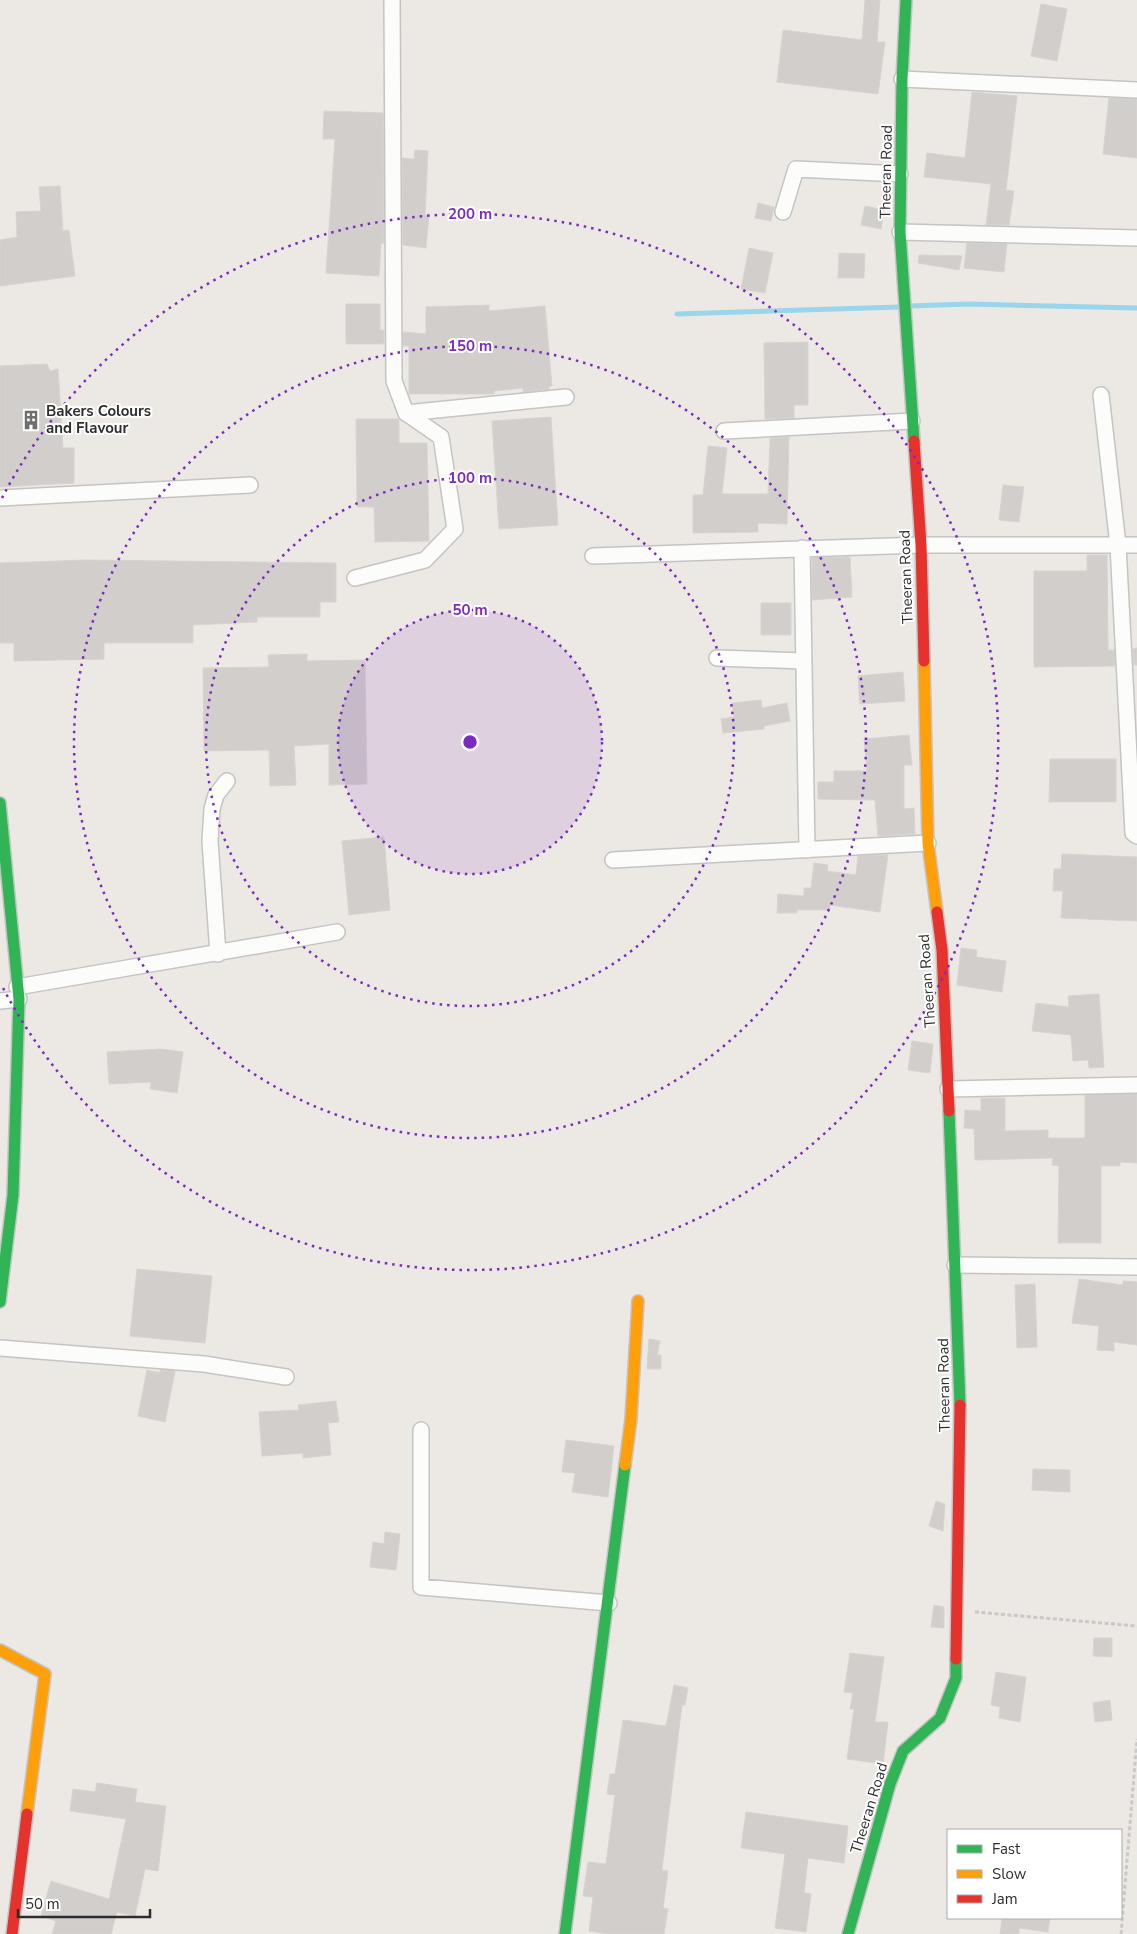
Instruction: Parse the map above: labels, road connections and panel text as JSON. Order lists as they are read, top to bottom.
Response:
{
  "streets": {
    "street": ["Theeran Road"]
  },
  "places": {
    "building": ["Bakers Colours and Flavour"]
  },
  "legend": ["Fast", "Slow", "Jam"],
  "scale_bar": "50 m",
  "rings": [
    "200 m",
    "150 m",
    "100 m",
    "50 m"
  ]
}
